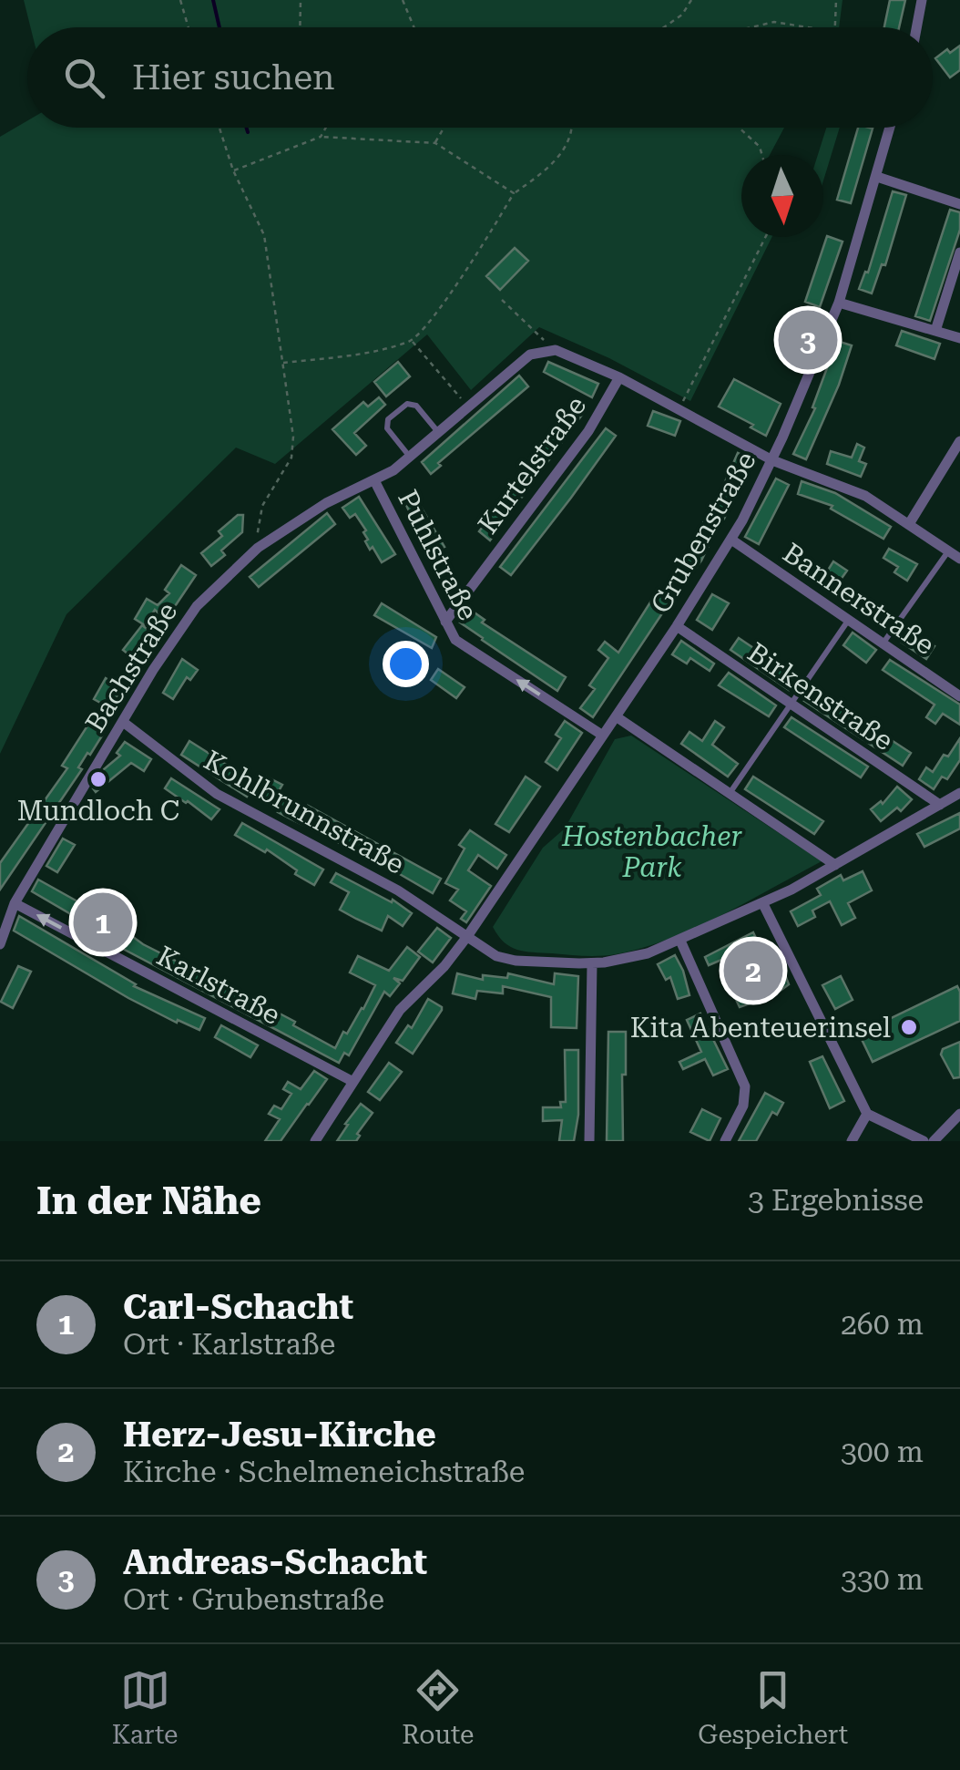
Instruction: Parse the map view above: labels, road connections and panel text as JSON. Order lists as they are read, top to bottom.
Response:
{
  "streets": {
    "street": [
      "Kurtelstraße",
      "Grubenstraße",
      "Puhlstraße",
      "Bannerstraße",
      "Bachstraße",
      "Birkenstraße",
      "Kohlbrunnstraße",
      "Karlstraße"
    ]
  },
  "crossings": [
    ["Kurtelstraße", "Puhlstraße"],
    ["Grubenstraße", "Puhlstraße"],
    ["Grubenstraße", "Bannerstraße"],
    ["Grubenstraße", "Birkenstraße"],
    ["Grubenstraße", "Kohlbrunnstraße"],
    ["Grubenstraße", "Karlstraße"],
    ["Puhlstraße", "Bachstraße"],
    ["Bachstraße", "Kohlbrunnstraße"],
    ["Bachstraße", "Karlstraße"],
    ["Birkenstraße", "Kohlbrunnstraße"]
  ],
  "one_way": ["Puhlstraße", "Karlstraße"],
  "parks": ["Hostenbacher Park"],
  "places": ["Mundloch C", "Kita Abenteuerinsel"],
  "north": "bottom",
  "page": {
    "search": "Hier suchen",
    "pins": ["3", "1", "2"],
    "heading": ["In der Nähe", "3 Ergebnisse"],
    "list": [
      {
        "mark": "1",
        "name": "Carl-Schacht",
        "note": "Ort · Karlstraße",
        "value": "260 m"
      },
      {
        "mark": "2",
        "name": "Herz-Jesu-Kirche",
        "note": "Kirche · Schelmeneichstraße",
        "value": "300 m"
      },
      {
        "mark": "3",
        "name": "Andreas-Schacht",
        "note": "Ort · Grubenstraße",
        "value": "330 m"
      }
    ],
    "nav": ["Karte", "Route", "Gespeichert"]
  }
}
